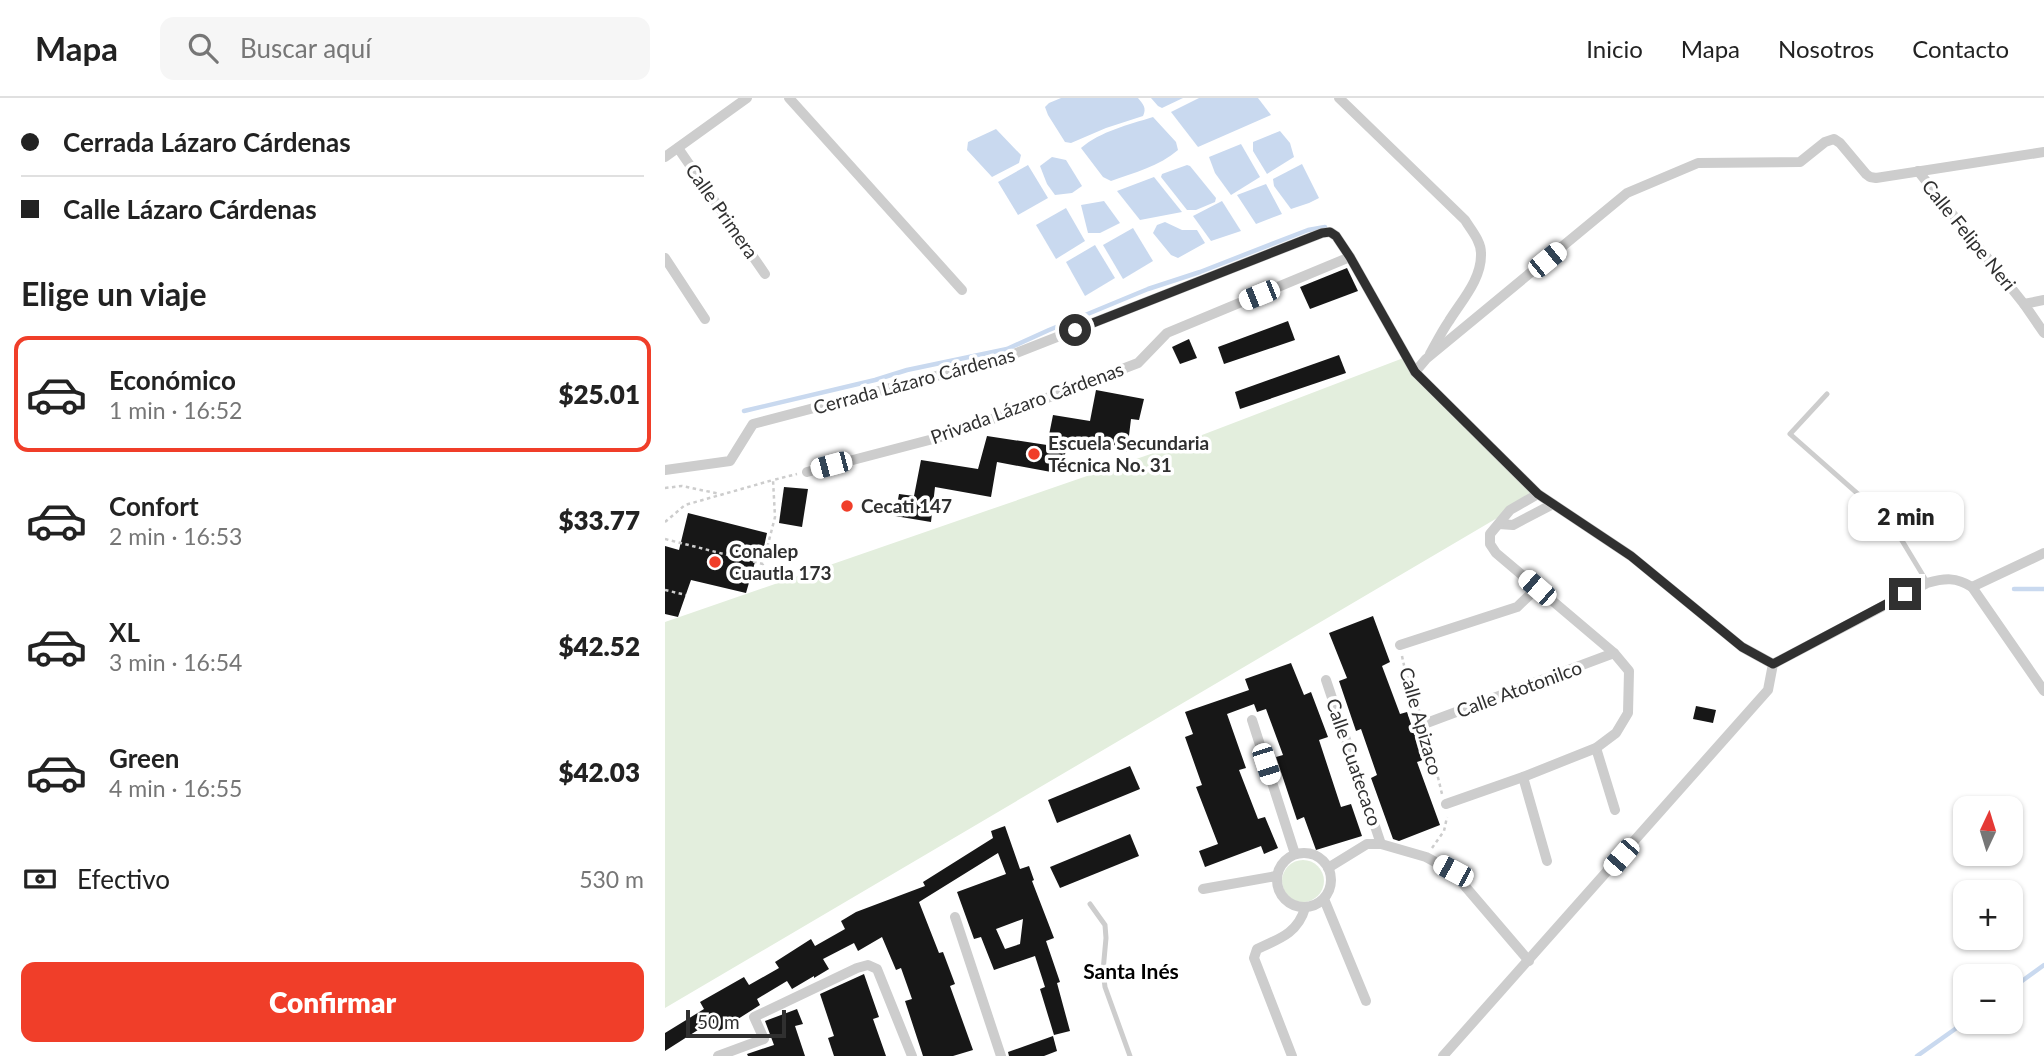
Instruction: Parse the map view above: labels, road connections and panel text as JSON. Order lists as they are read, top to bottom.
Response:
{
  "streets": {
    "street": [
      "Calle Primera",
      "Calle Felipe Neri",
      "Cerrada Lázaro Cárdenas",
      "Privada Lázaro Cárdenas",
      "Calle Atotonilco",
      "Calle Apizaco",
      "Calle Cuatecaco"
    ]
  },
  "crossings": [
    ["Cerrada Lázaro Cárdenas", "Privada Lázaro Cárdenas"],
    ["Calle Atotonilco", "Calle Apizaco"]
  ],
  "districts": ["Santa Inés"],
  "places": ["Escuela Secundaria Técnica No. 31", "Cecati 147", "Conalep Cuautla 173"],
  "scale_bar": "50 m",
  "north": "top",
  "page": {
    "header": "Mapa",
    "search": "Buscar aquí",
    "nav": [
      "Inicio",
      "Mapa",
      "Nosotros",
      "Contacto"
    ],
    "banner": ["Cerrada Lázaro Cárdenas", "Calle Lázaro Cárdenas"],
    "heading": "Elige un viaje",
    "list": [
      {
        "name": "Económico",
        "note": "1 min · 16:52",
        "value": "$25.01"
      },
      {
        "name": "Confort",
        "note": "2 min · 16:53",
        "value": "$33.77"
      },
      {
        "name": "XL",
        "note": "3 min · 16:54",
        "value": "$42.52"
      },
      {
        "name": "Green",
        "note": "4 min · 16:55",
        "value": "$42.03"
      }
    ],
    "bubble": "2 min",
    "map_buttons": ["+", "−"],
    "pay": ["Efectivo", "530 m"],
    "buttons": "Confirmar",
    "scale": "50 m"
  }
}
